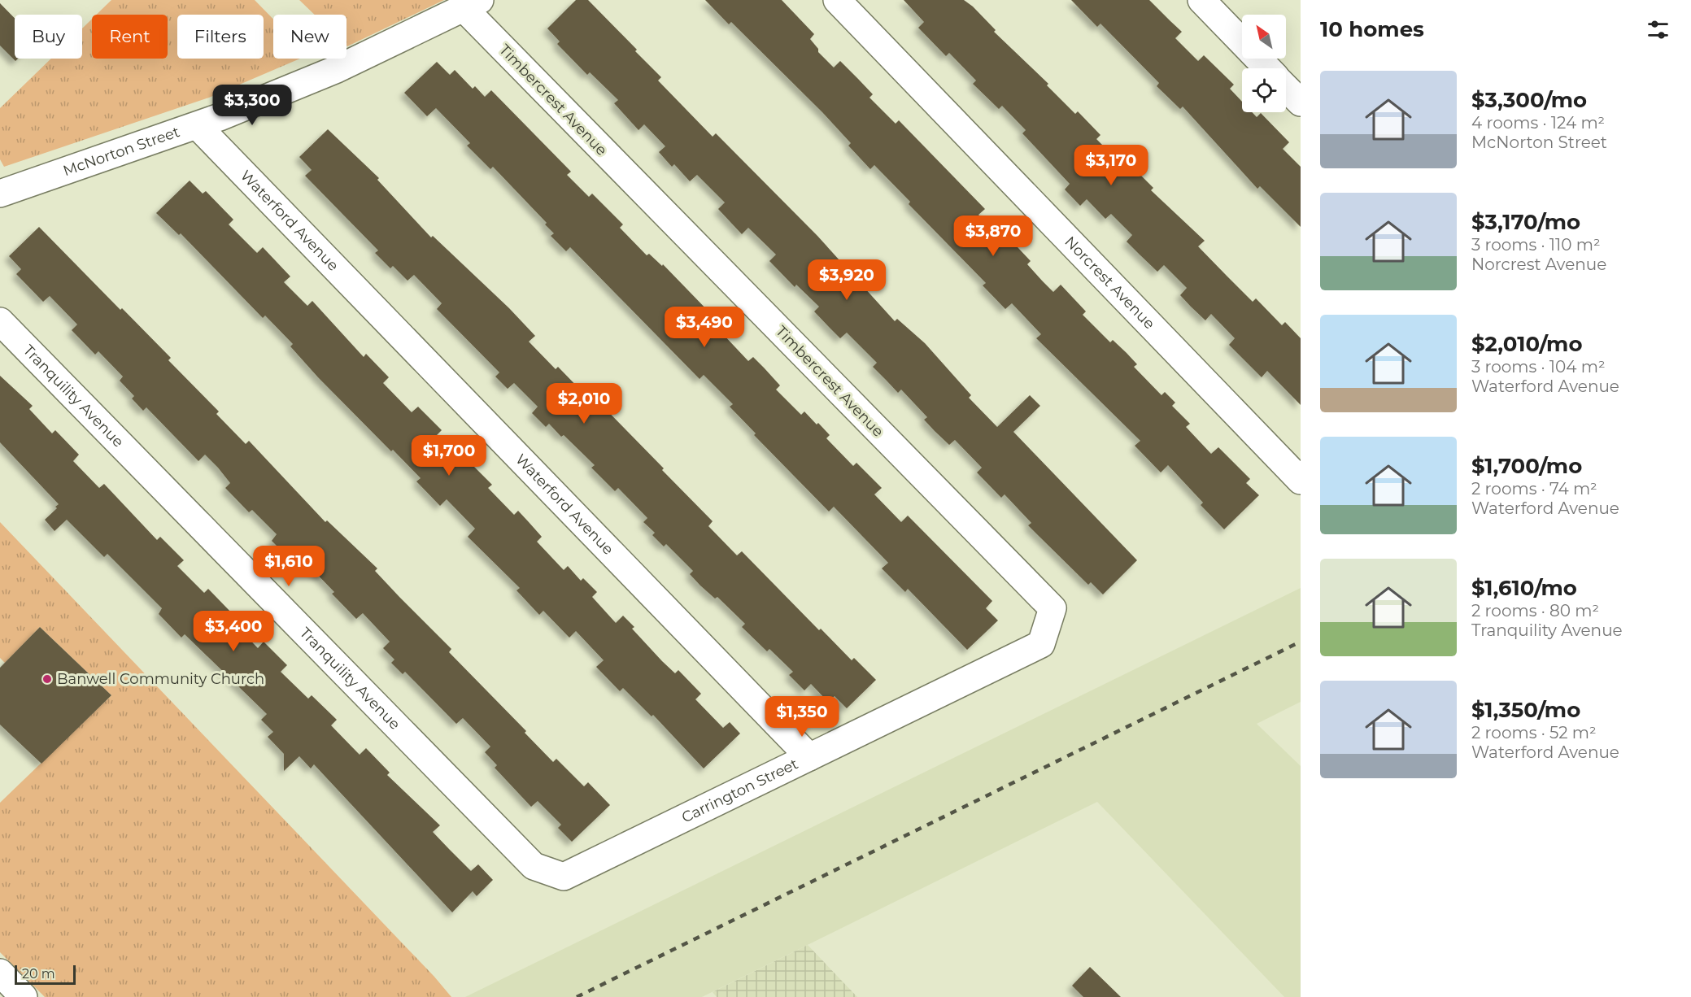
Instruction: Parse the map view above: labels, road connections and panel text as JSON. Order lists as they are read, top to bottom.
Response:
{
  "streets": {
    "street": [
      "Timbercrest Avenue",
      "McNorton Street",
      "Waterford Avenue",
      "Norcrest Avenue",
      "Tranquility Avenue",
      "Carrington Street"
    ]
  },
  "crossings": [
    ["Timbercrest Avenue", "McNorton Street"],
    ["Timbercrest Avenue", "Carrington Street"],
    ["McNorton Street", "Waterford Avenue"],
    ["Waterford Avenue", "Carrington Street"],
    ["Tranquility Avenue", "Carrington Street"]
  ],
  "places": ["Banwell Community Church"],
  "scale_bar": "20 m",
  "north": "top left",
  "page": {
    "heading": "10 homes",
    "chip": [
      "Buy",
      "Rent",
      "Filters",
      "New"
    ],
    "list": [
      {
        "name": "$3,300/mo",
        "note": "4 rooms · 124 m² · McNorton Street"
      },
      {
        "name": "$3,170/mo",
        "note": "3 rooms · 110 m² · Norcrest Avenue"
      },
      {
        "name": "$2,010/mo",
        "note": "3 rooms · 104 m² · Waterford Avenue"
      },
      {
        "name": "$1,700/mo",
        "note": "2 rooms · 74 m² · Waterford Avenue"
      },
      {
        "name": "$1,610/mo",
        "note": "2 rooms · 80 m² · Tranquility Avenue"
      },
      {
        "name": "$1,350/mo",
        "note": "2 rooms · 52 m² · Waterford Avenue"
      }
    ],
    "price": [
      "$3,300",
      "$3,170",
      "$3,870",
      "$3,920",
      "$3,490",
      "$2,010",
      "$1,700",
      "$1,610",
      "$3,400",
      "$1,350"
    ],
    "scale": "20 m"
  }
}
